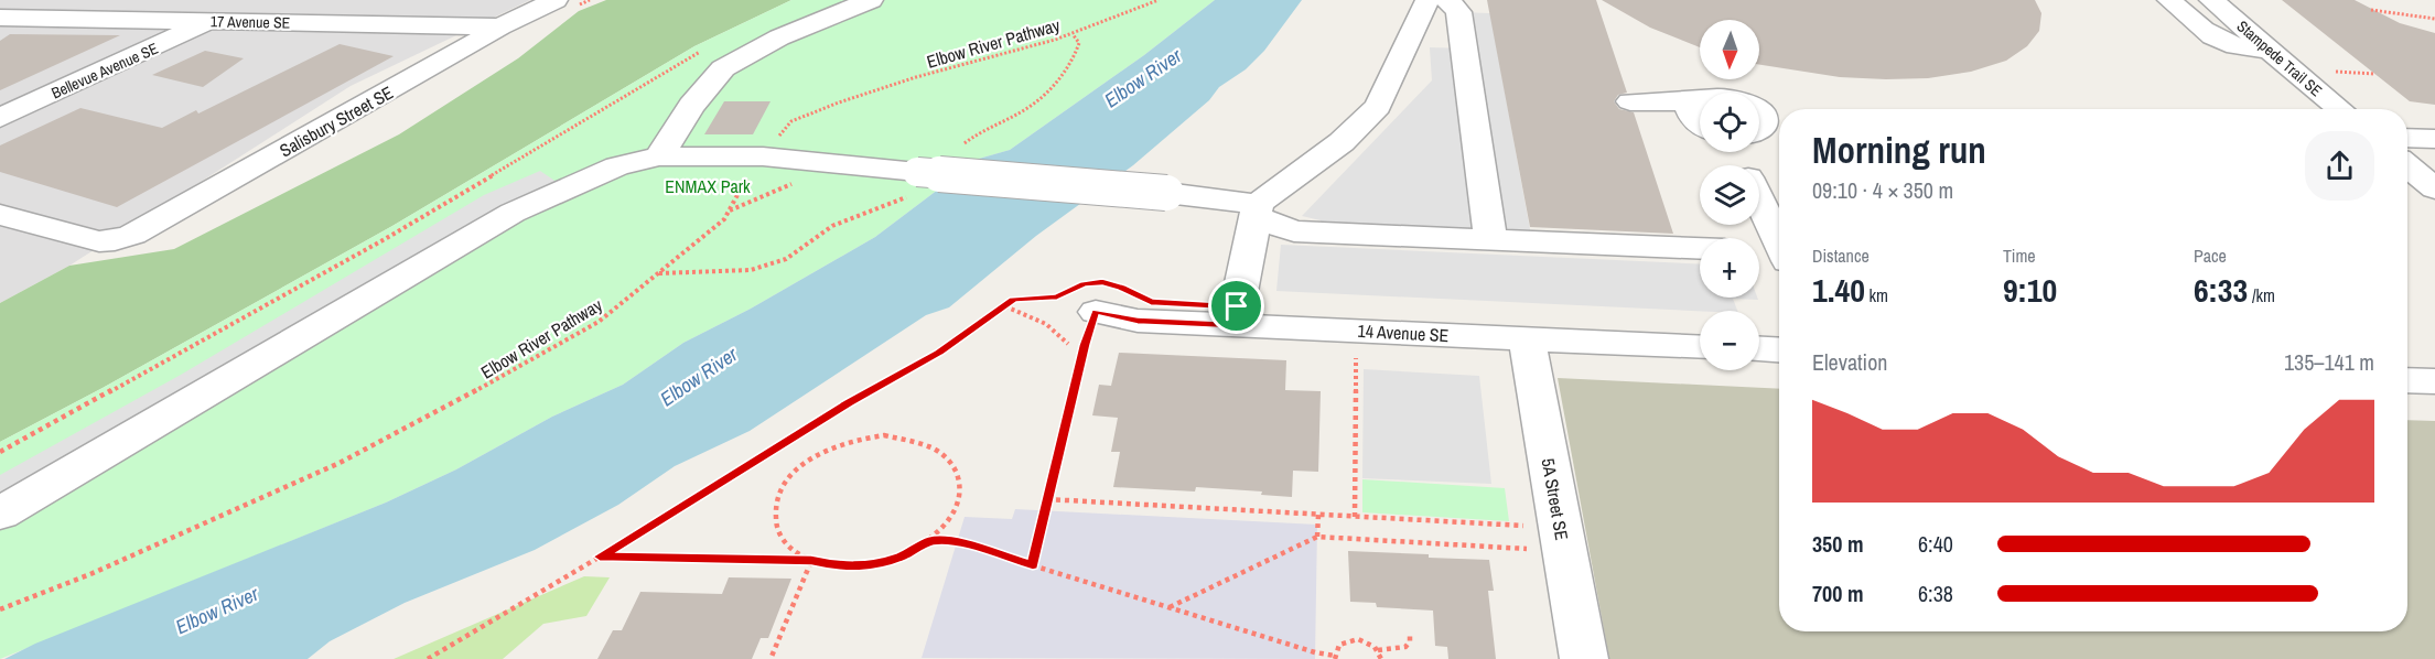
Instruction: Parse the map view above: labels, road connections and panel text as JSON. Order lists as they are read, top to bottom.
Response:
{
  "streets": {
    "street": [
      "17 Avenue SE",
      "Stampede Trail SE",
      "Bellevue Avenue SE",
      "Salisbury Street SE",
      "14 Avenue SE",
      "5A Street SE"
    ],
    "path": ["Elbow River Pathway"]
  },
  "crossings": [
    ["17 Avenue SE", "Bellevue Avenue SE"],
    ["17 Avenue SE", "Salisbury Street SE"],
    ["14 Avenue SE", "5A Street SE"]
  ],
  "water": ["Elbow River"],
  "parks": ["ENMAX Park"],
  "north": "bottom",
  "page": {
    "map_buttons": ["+", "−"],
    "heading": ["Morning run", "09:10 · 4 × 350 m"],
    "stats": [
      ["Distance", "1.40 km"],
      ["Time", "9:10"],
      ["Pace", "6:33 /km"]
    ],
    "chart": ["Elevation", "135–141 m"],
    "list": [
      {
        "name": "350 m",
        "note": "6:40"
      },
      {
        "name": "700 m",
        "note": "6:38"
      }
    ]
  }
}
